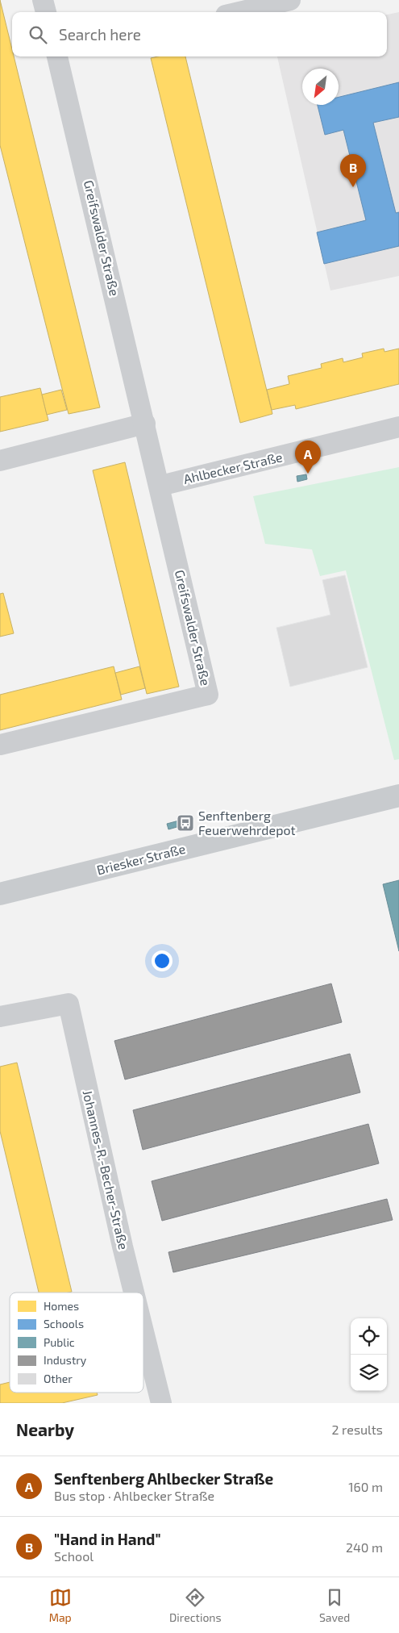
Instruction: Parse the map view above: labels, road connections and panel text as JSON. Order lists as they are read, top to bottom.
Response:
{
  "streets": {
    "main road": ["Briesker Straße"],
    "street": ["Greifswalder Straße", "Ahlbecker Straße", "Johannes-R.-Becher-Straße"]
  },
  "crossings": [
    ["Greifswalder Straße", "Ahlbecker Straße"]
  ],
  "places": {
    "bus stop": ["Senftenberg Feuerwehrdepot"]
  },
  "legend": [
    "Homes",
    "Schools",
    "Public",
    "Industry",
    "Other"
  ],
  "north": "bottom left",
  "page": {
    "search": "Search here",
    "pins": ["B", "A"],
    "heading": ["Nearby", "2 results"],
    "list": [
      {
        "mark": "A",
        "name": "Senftenberg Ahlbecker Straße",
        "note": "Bus stop · Ahlbecker Straße",
        "value": "160 m"
      },
      {
        "mark": "B",
        "name": "\"Hand in Hand\"",
        "note": "School",
        "value": "240 m"
      }
    ],
    "nav": ["Map", "Directions", "Saved"]
  }
}
